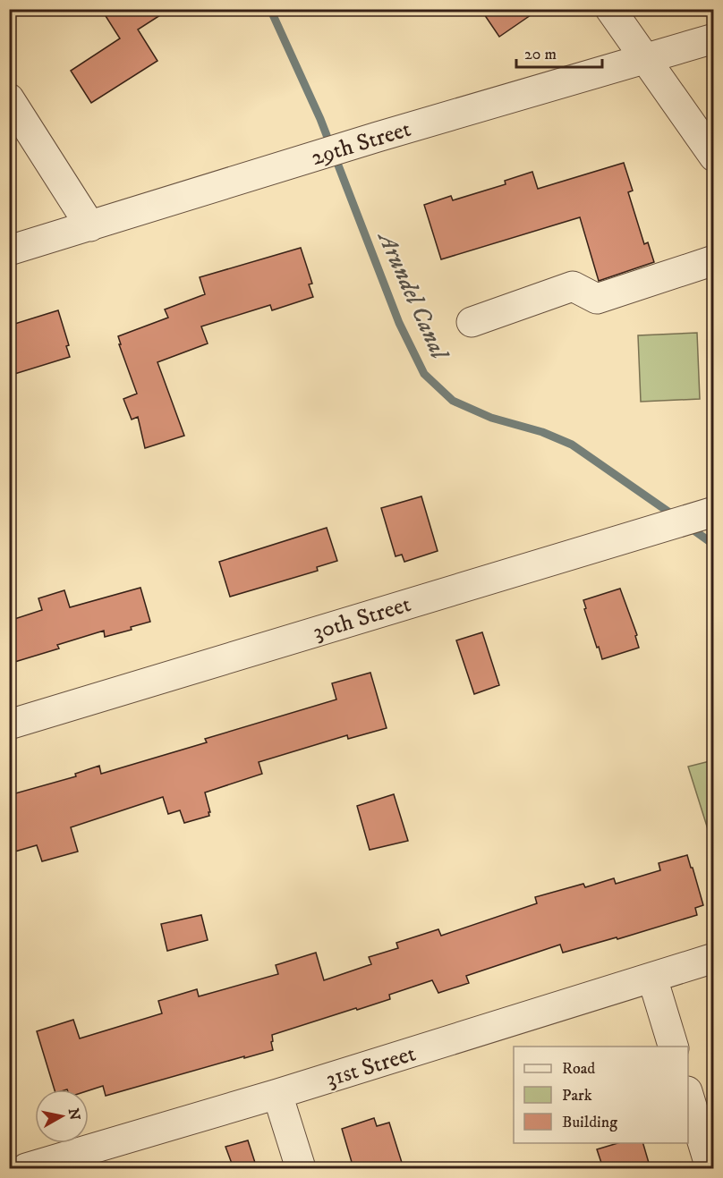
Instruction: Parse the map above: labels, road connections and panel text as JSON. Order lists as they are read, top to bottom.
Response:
{
  "streets": {
    "street": ["29th Street", "30th Street", "31st Street"]
  },
  "water": ["Arundel Canal"],
  "legend": ["Road", "Park", "Building"],
  "scale_bar": "20 m",
  "north": "right"
}
